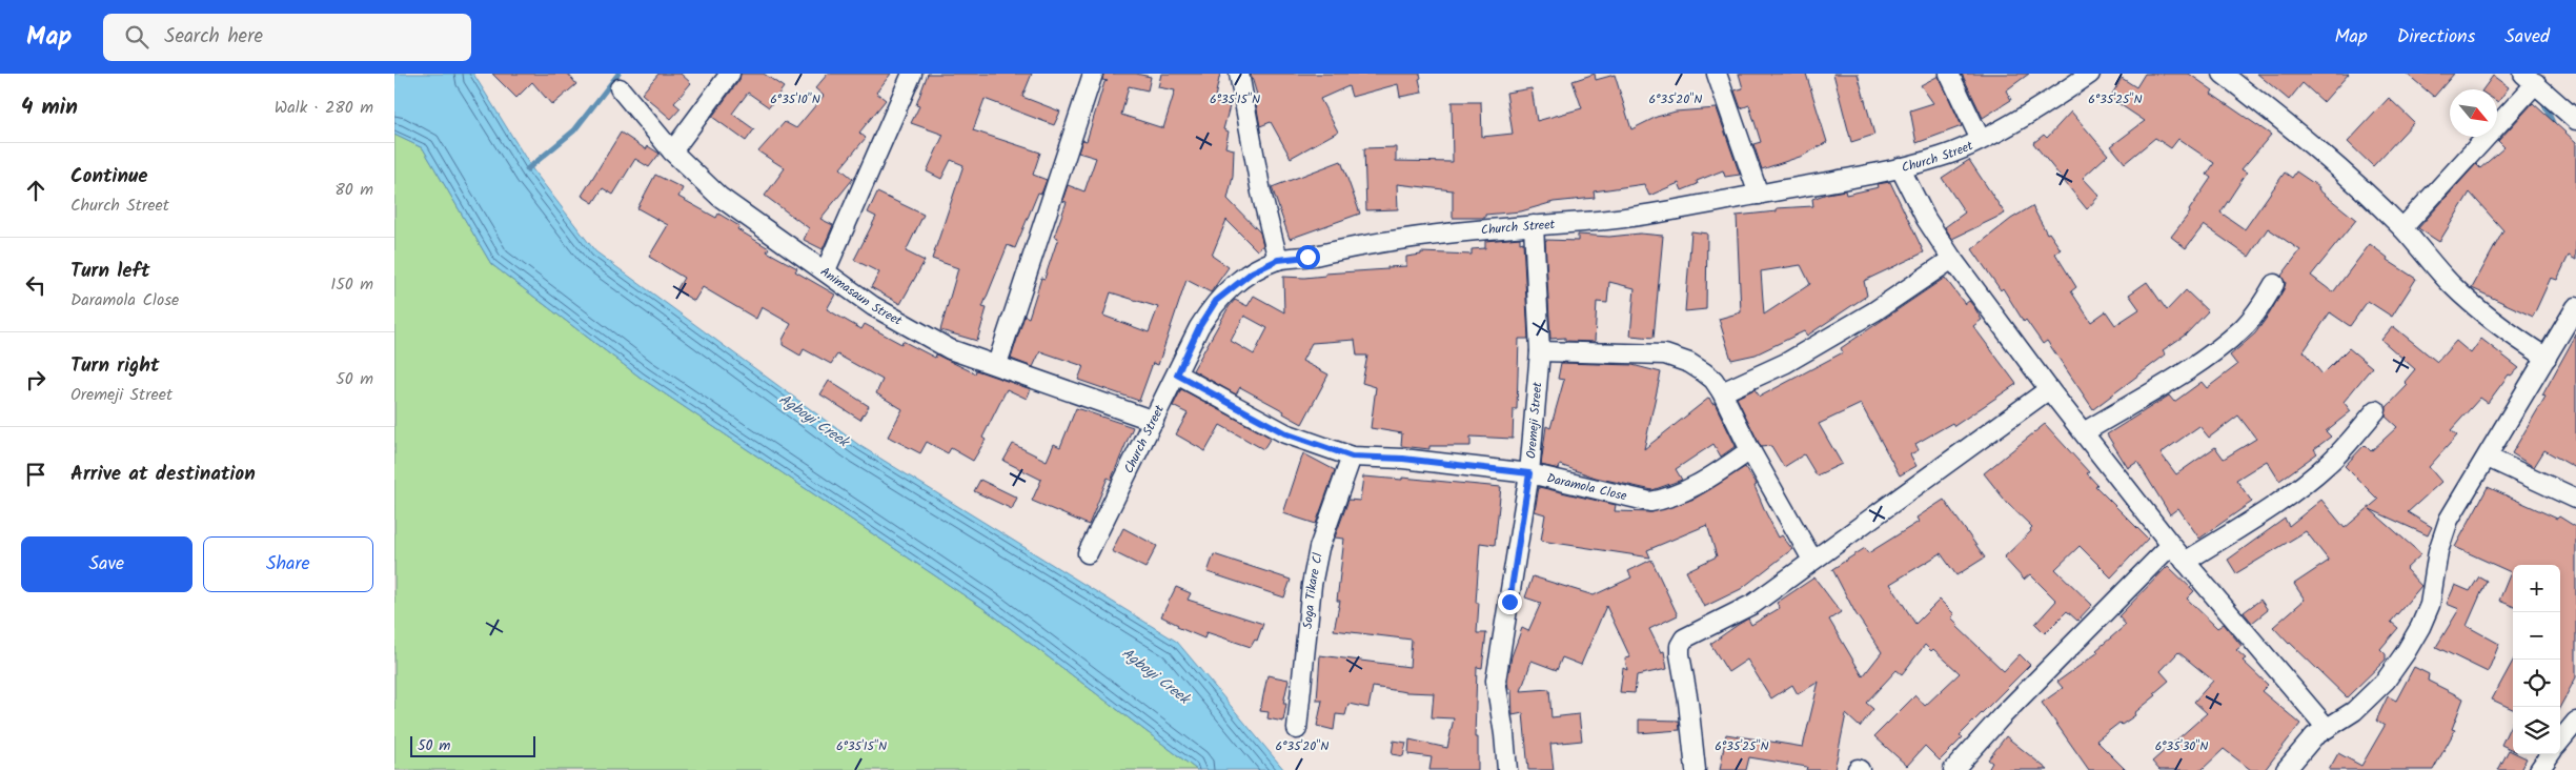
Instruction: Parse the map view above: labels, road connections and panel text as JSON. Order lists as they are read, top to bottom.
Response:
{
  "streets": {
    "street": [
      "Church Street",
      "Animasaun Street",
      "Oremeji Street",
      "Daramola Close",
      "Soga Tikare Cl"
    ]
  },
  "crossings": [
    ["Church Street", "Animasaun Street"],
    ["Church Street", "Oremeji Street"],
    ["Church Street", "Daramola Close"],
    ["Oremeji Street", "Daramola Close"],
    ["Daramola Close", "Soga Tikare Cl"]
  ],
  "water": ["Agboyi Creek"],
  "scale_bar": "50 m",
  "north": "bottom right",
  "page": {
    "header": "Map",
    "search": "Search here",
    "nav": ["Map", "Directions", "Saved"],
    "heading": ["4 min", "Walk · 280 m"],
    "list": [
      ["Continue", "Church Street", "80 m"],
      ["Turn left", "Daramola Close", "150 m"],
      ["Turn right", "Oremeji Street", "50 m"],
      "Arrive at destination"
    ],
    "buttons": ["Save", "Share"],
    "map_buttons": ["+", "−"],
    "scale": "50 m"
  },
  "coordinates": [
    "6°35'10\"N",
    "6°35'15\"N",
    "6°35'20\"N",
    "6°35'25\"N",
    "6°35'30\"N"
  ]
}
